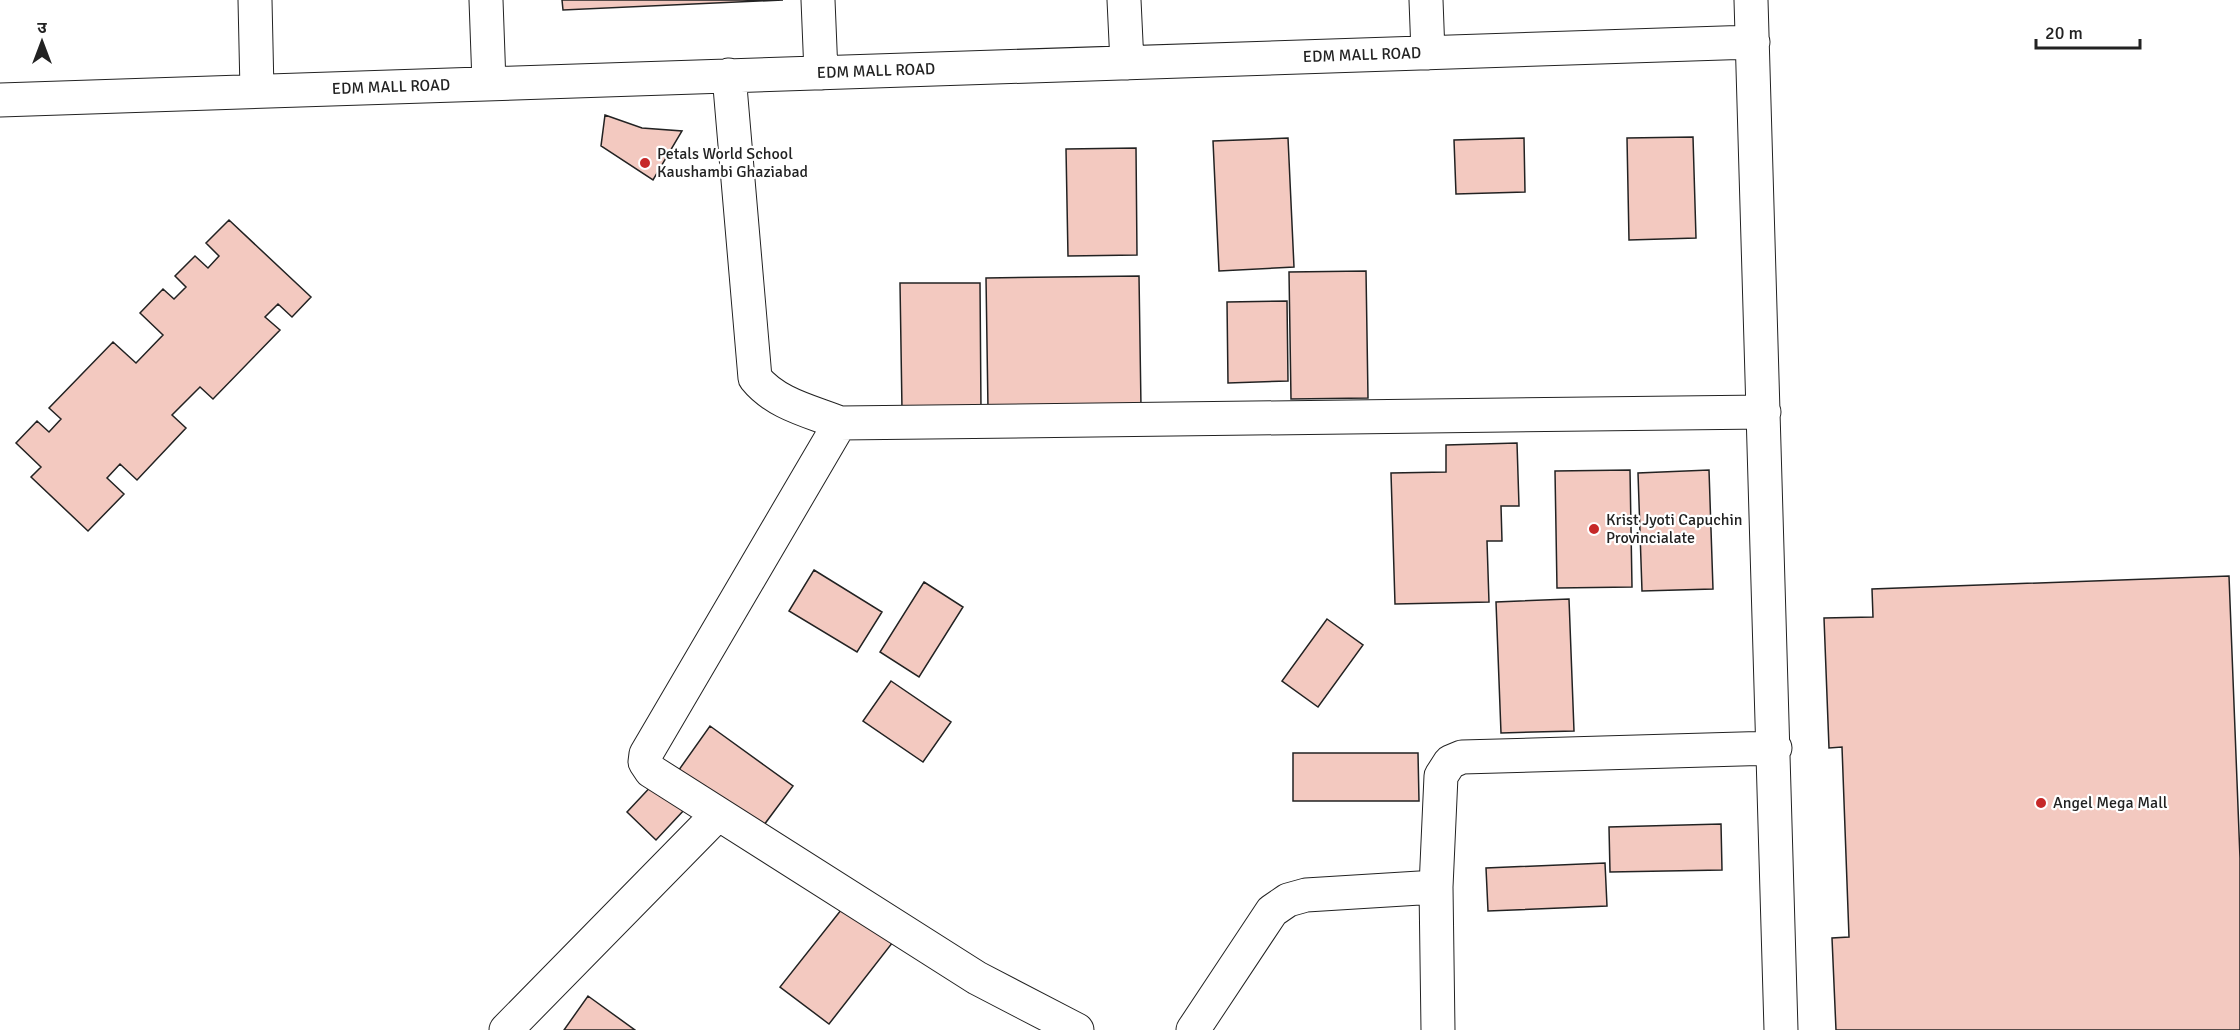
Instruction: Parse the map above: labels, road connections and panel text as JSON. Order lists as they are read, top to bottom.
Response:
{
  "streets": {
    "street": ["EDM MALL ROAD"]
  },
  "places": ["Petals World School Kaushambi Ghaziabad", "Krist Jyoti Capuchin Provincialate", "Angel Mega Mall"],
  "scale_bar": "20 m",
  "north": "top"
}
